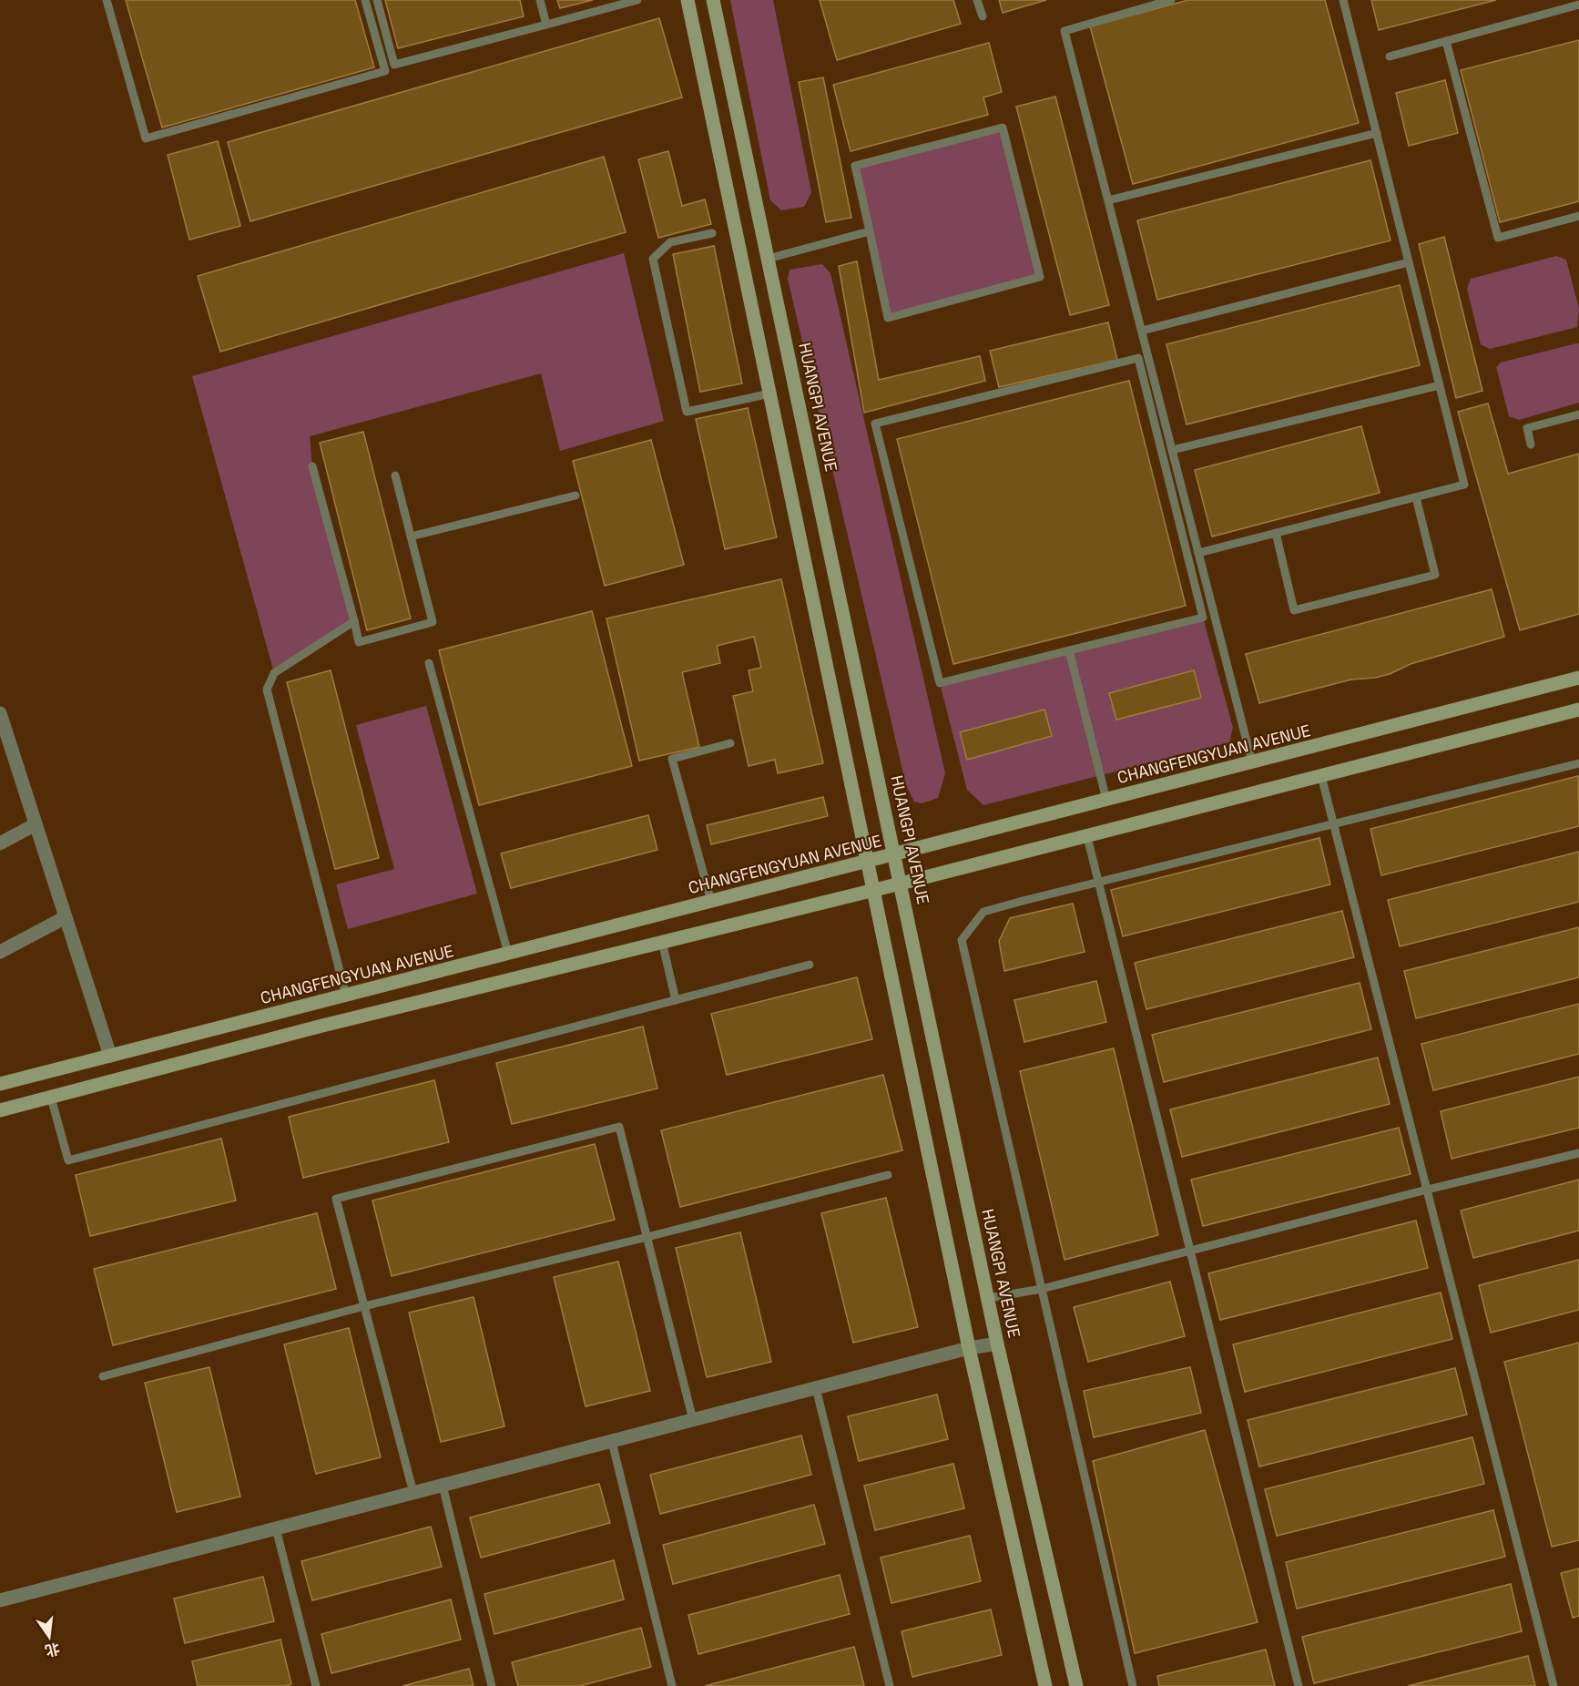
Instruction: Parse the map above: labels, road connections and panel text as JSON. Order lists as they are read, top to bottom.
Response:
{
  "streets": {
    "street": ["HUANGPI AVENUE", "CHANGFENGYUAN AVENUE"]
  },
  "crossings": [
    ["HUANGPI AVENUE", "CHANGFENGYUAN AVENUE"]
  ],
  "north": "bottom"
}
